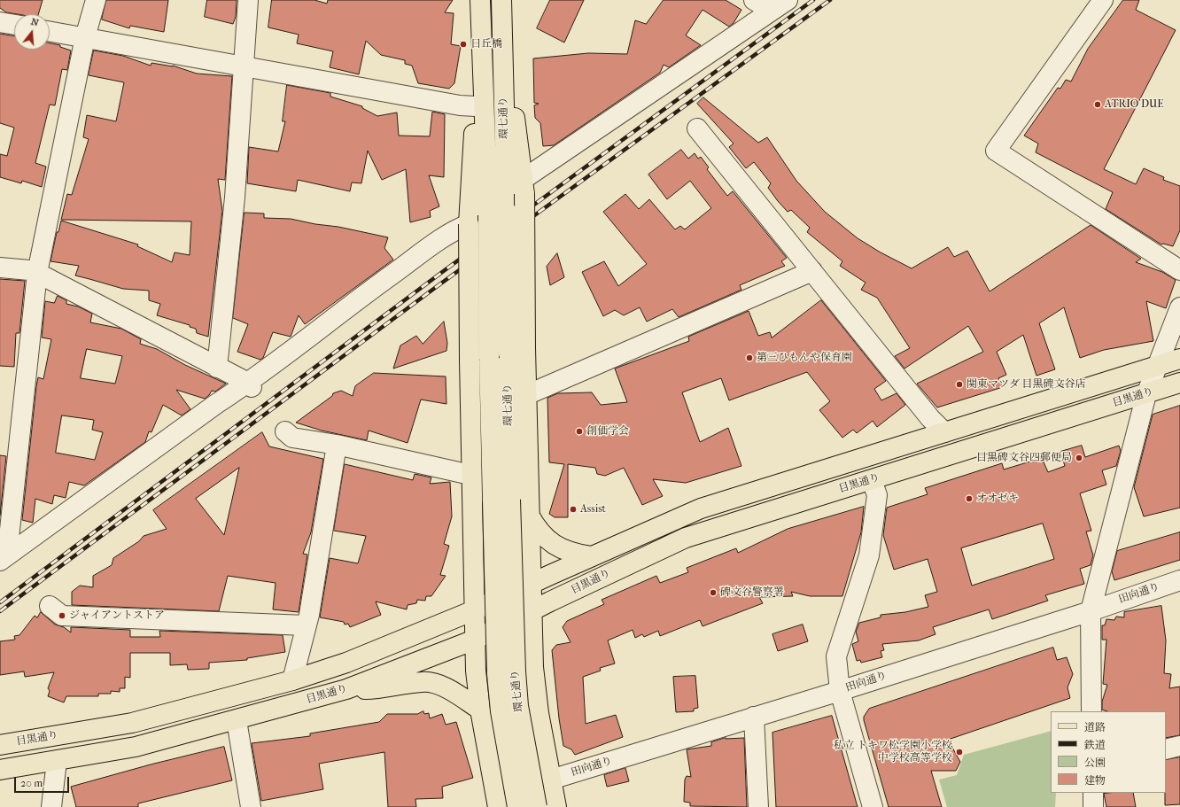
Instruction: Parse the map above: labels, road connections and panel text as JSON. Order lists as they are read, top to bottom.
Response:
{
  "streets": {
    "main road": ["環七通り", "目黒通り"],
    "street": ["田向通り"]
  },
  "places": [
    "日丘橋",
    "ATRIO DUE",
    "第三ひもんや保育園",
    "関東マツダ 目黒碑文谷店",
    "創価学会",
    "目黒碑文谷四郵便局",
    "オオゼキ",
    "Assist",
    "碑文谷警察署",
    "ジャイアントストア",
    "私立 トキワ松学園小学校 中学校高等学校"
  ],
  "legend": [
    "道路",
    "鉄道",
    "公園",
    "建物"
  ],
  "scale_bar": "20 m",
  "north": "top"
}
